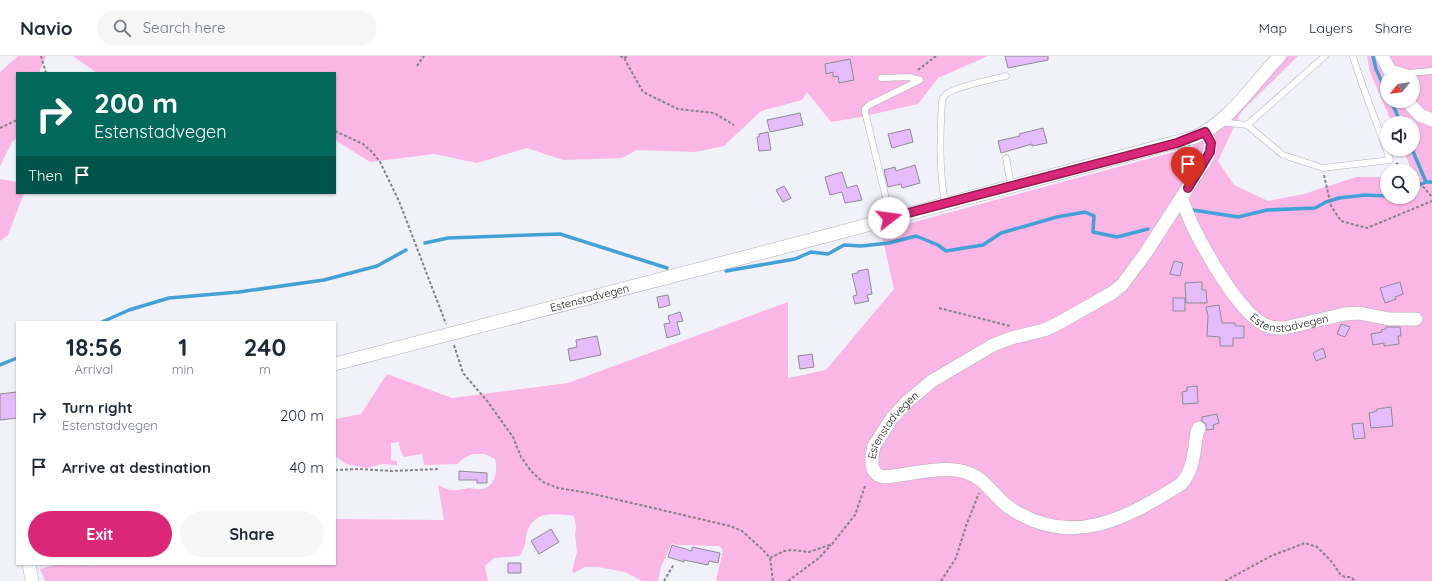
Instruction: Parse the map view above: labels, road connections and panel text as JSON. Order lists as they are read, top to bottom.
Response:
{
  "streets": {
    "street": ["Estenstadvegen"]
  },
  "north": "bottom left",
  "page": {
    "header": "Navio",
    "search": "Search here",
    "nav": ["Map", "Layers", "Share"],
    "turn": ["200 m", "Estenstadvegen"],
    "then": "Then",
    "eta": [
      "18:56",
      "Arrival",
      "1",
      "min",
      "240",
      "m"
    ],
    "list": [
      {
        "name": "Turn right",
        "note": "Estenstadvegen",
        "value": "200 m"
      },
      {
        "name": "Arrive at destination",
        "value": "40 m"
      }
    ],
    "buttons": ["Exit", "Share"]
  }
}
